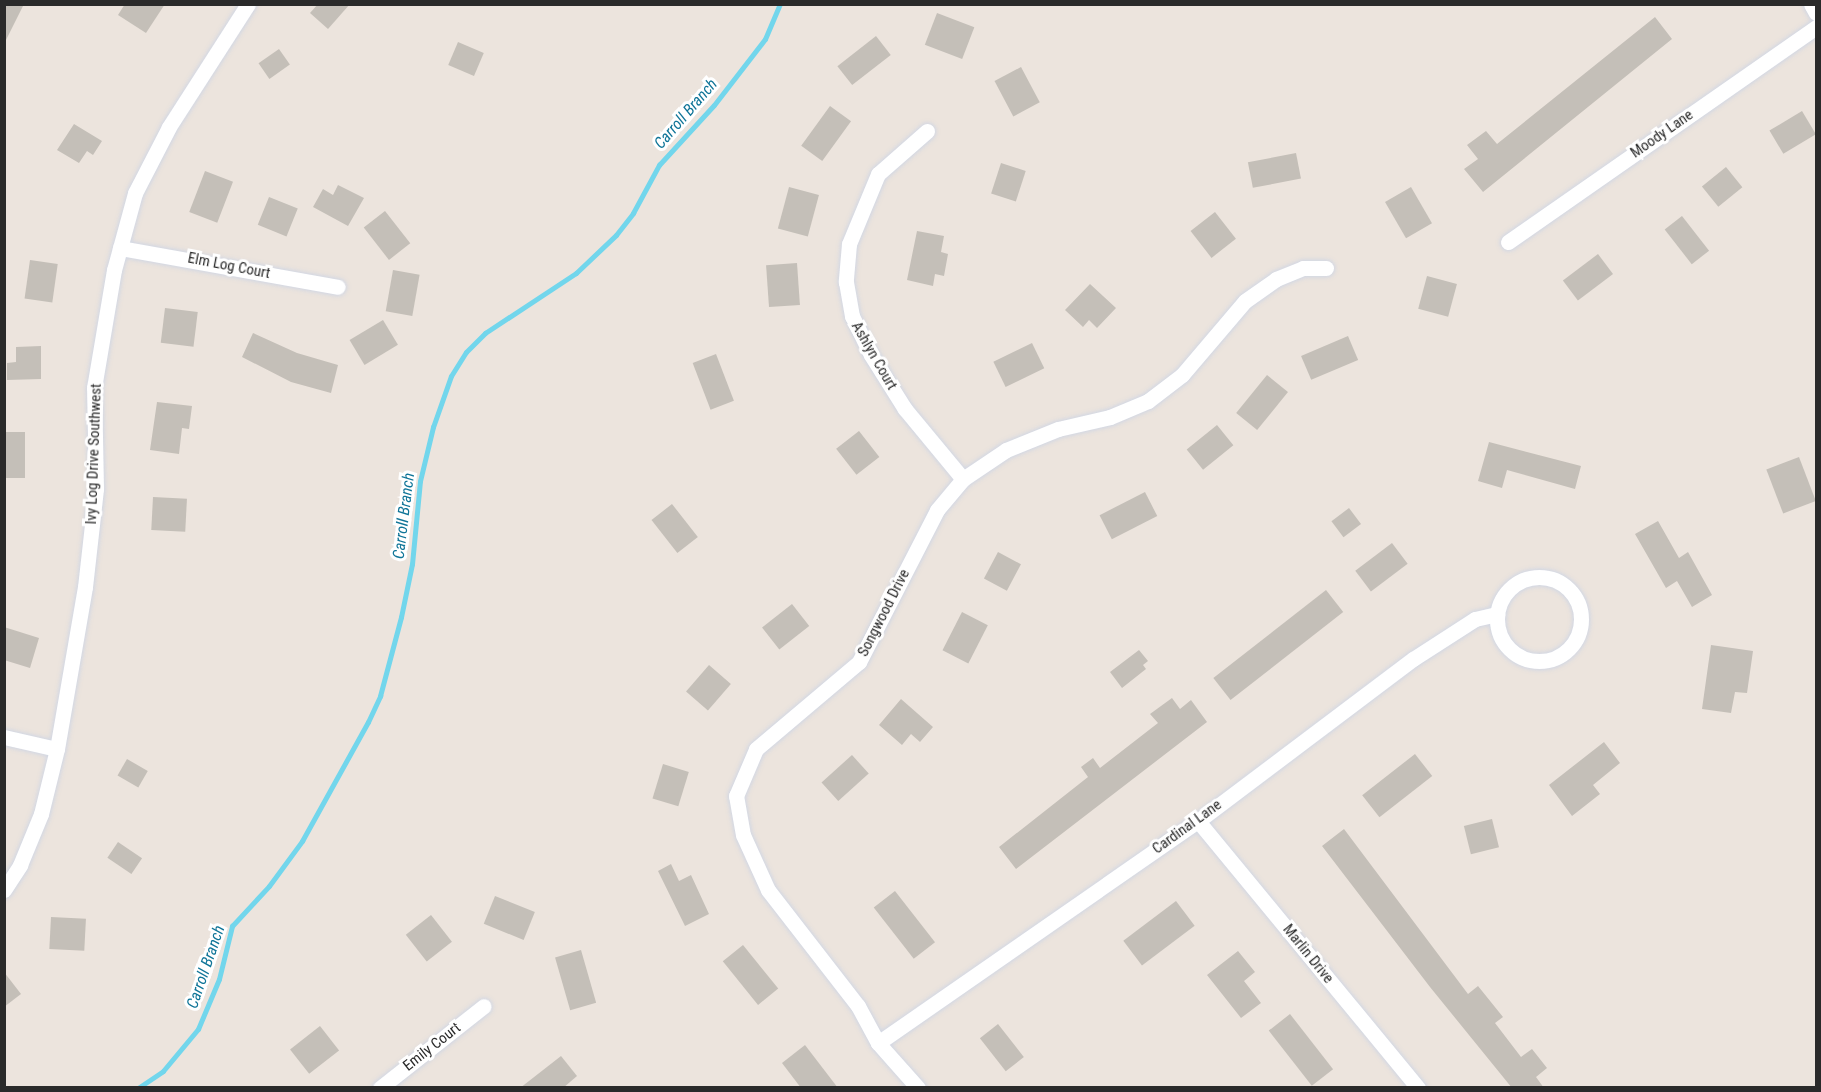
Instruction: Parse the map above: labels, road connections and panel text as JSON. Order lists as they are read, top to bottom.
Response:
{
  "streets": {
    "street": [
      "Moody Lane",
      "Elm Log Court",
      "Ashlyn Court",
      "Ivy Log Drive Southwest",
      "Songwood Drive",
      "Cardinal Lane",
      "Marlin Drive",
      "Emily Court"
    ]
  },
  "crossings": [
    ["Elm Log Court", "Ivy Log Drive Southwest"],
    ["Ashlyn Court", "Songwood Drive"],
    ["Songwood Drive", "Cardinal Lane"],
    ["Cardinal Lane", "Marlin Drive"]
  ],
  "water": ["Carroll Branch"]
}
